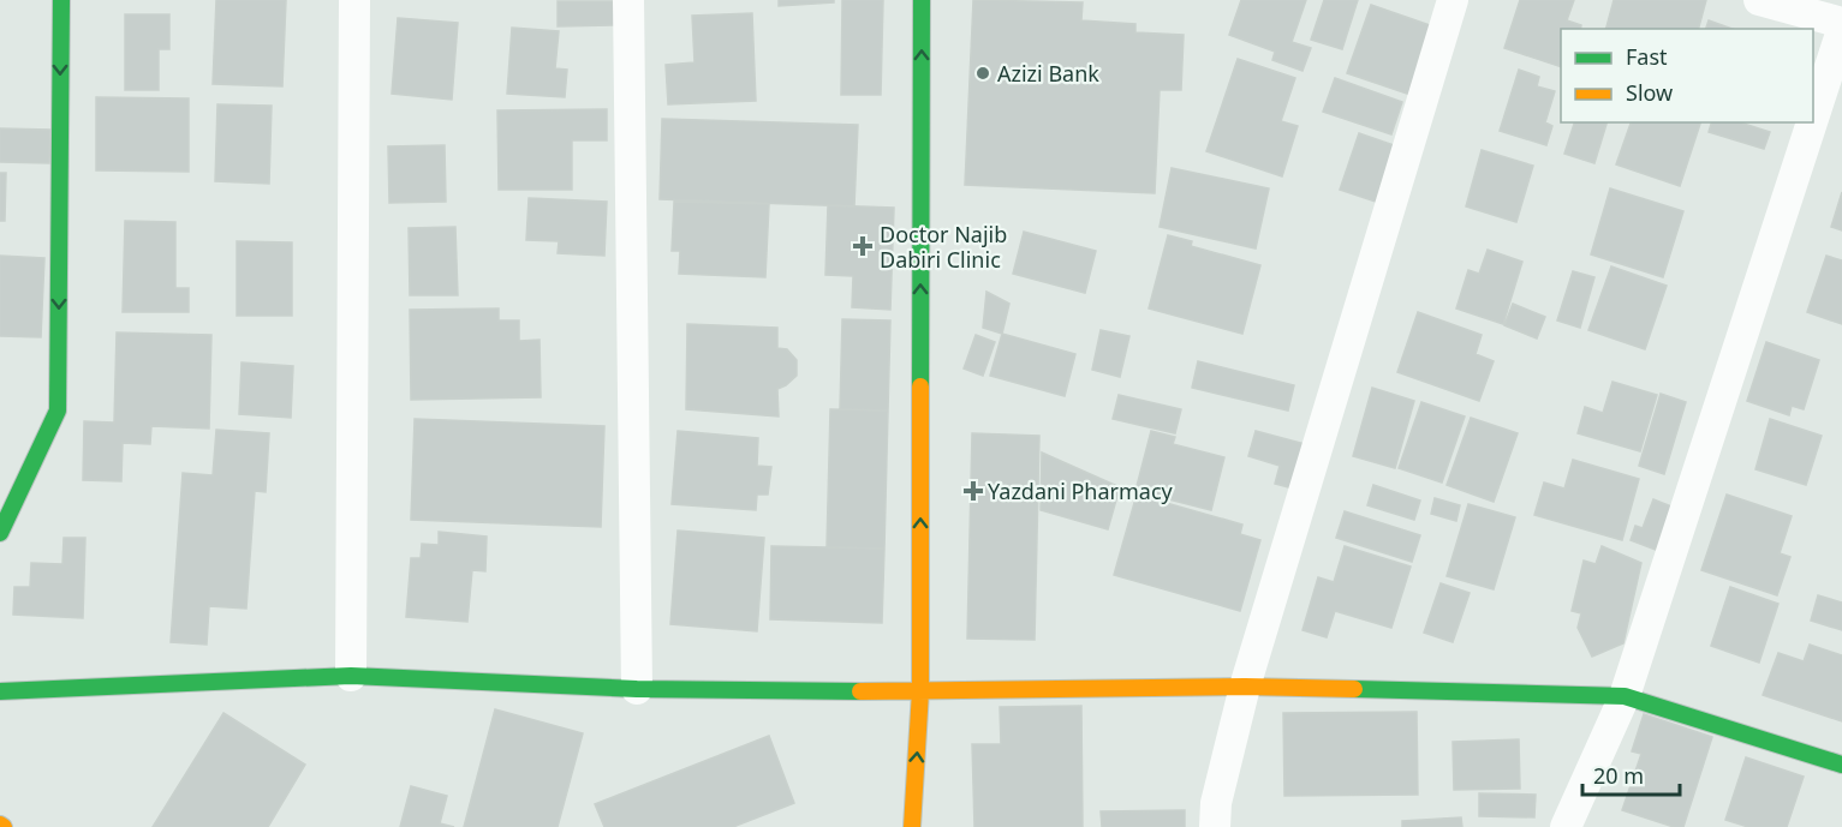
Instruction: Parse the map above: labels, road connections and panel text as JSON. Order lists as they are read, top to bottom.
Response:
{
  "places": {
    "other": ["Azizi Bank"],
    "health": ["Doctor Najib Dabiri Clinic", "Yazdani Pharmacy"]
  },
  "legend": ["Fast", "Slow"],
  "scale_bar": "20 m"
}
